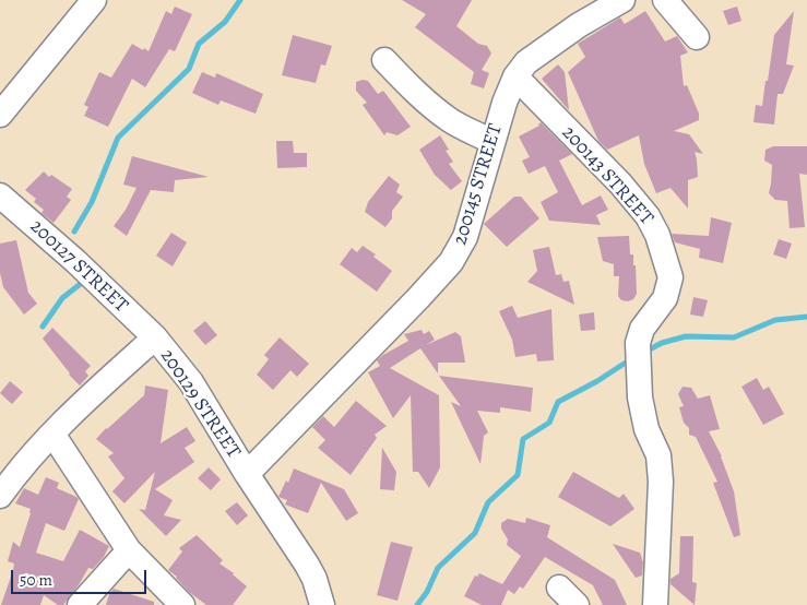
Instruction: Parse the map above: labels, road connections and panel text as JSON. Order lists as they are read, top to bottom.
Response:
{
  "streets": {
    "street": [
      "200143 STREET",
      "200145 STREET",
      "200127 STREET",
      "200129 STREET"
    ]
  },
  "crossings": [
    ["200143 STREET", "200145 STREET"],
    ["200145 STREET", "200129 STREET"],
    ["200127 STREET", "200129 STREET"]
  ],
  "scale_bar": "50 m"
}
